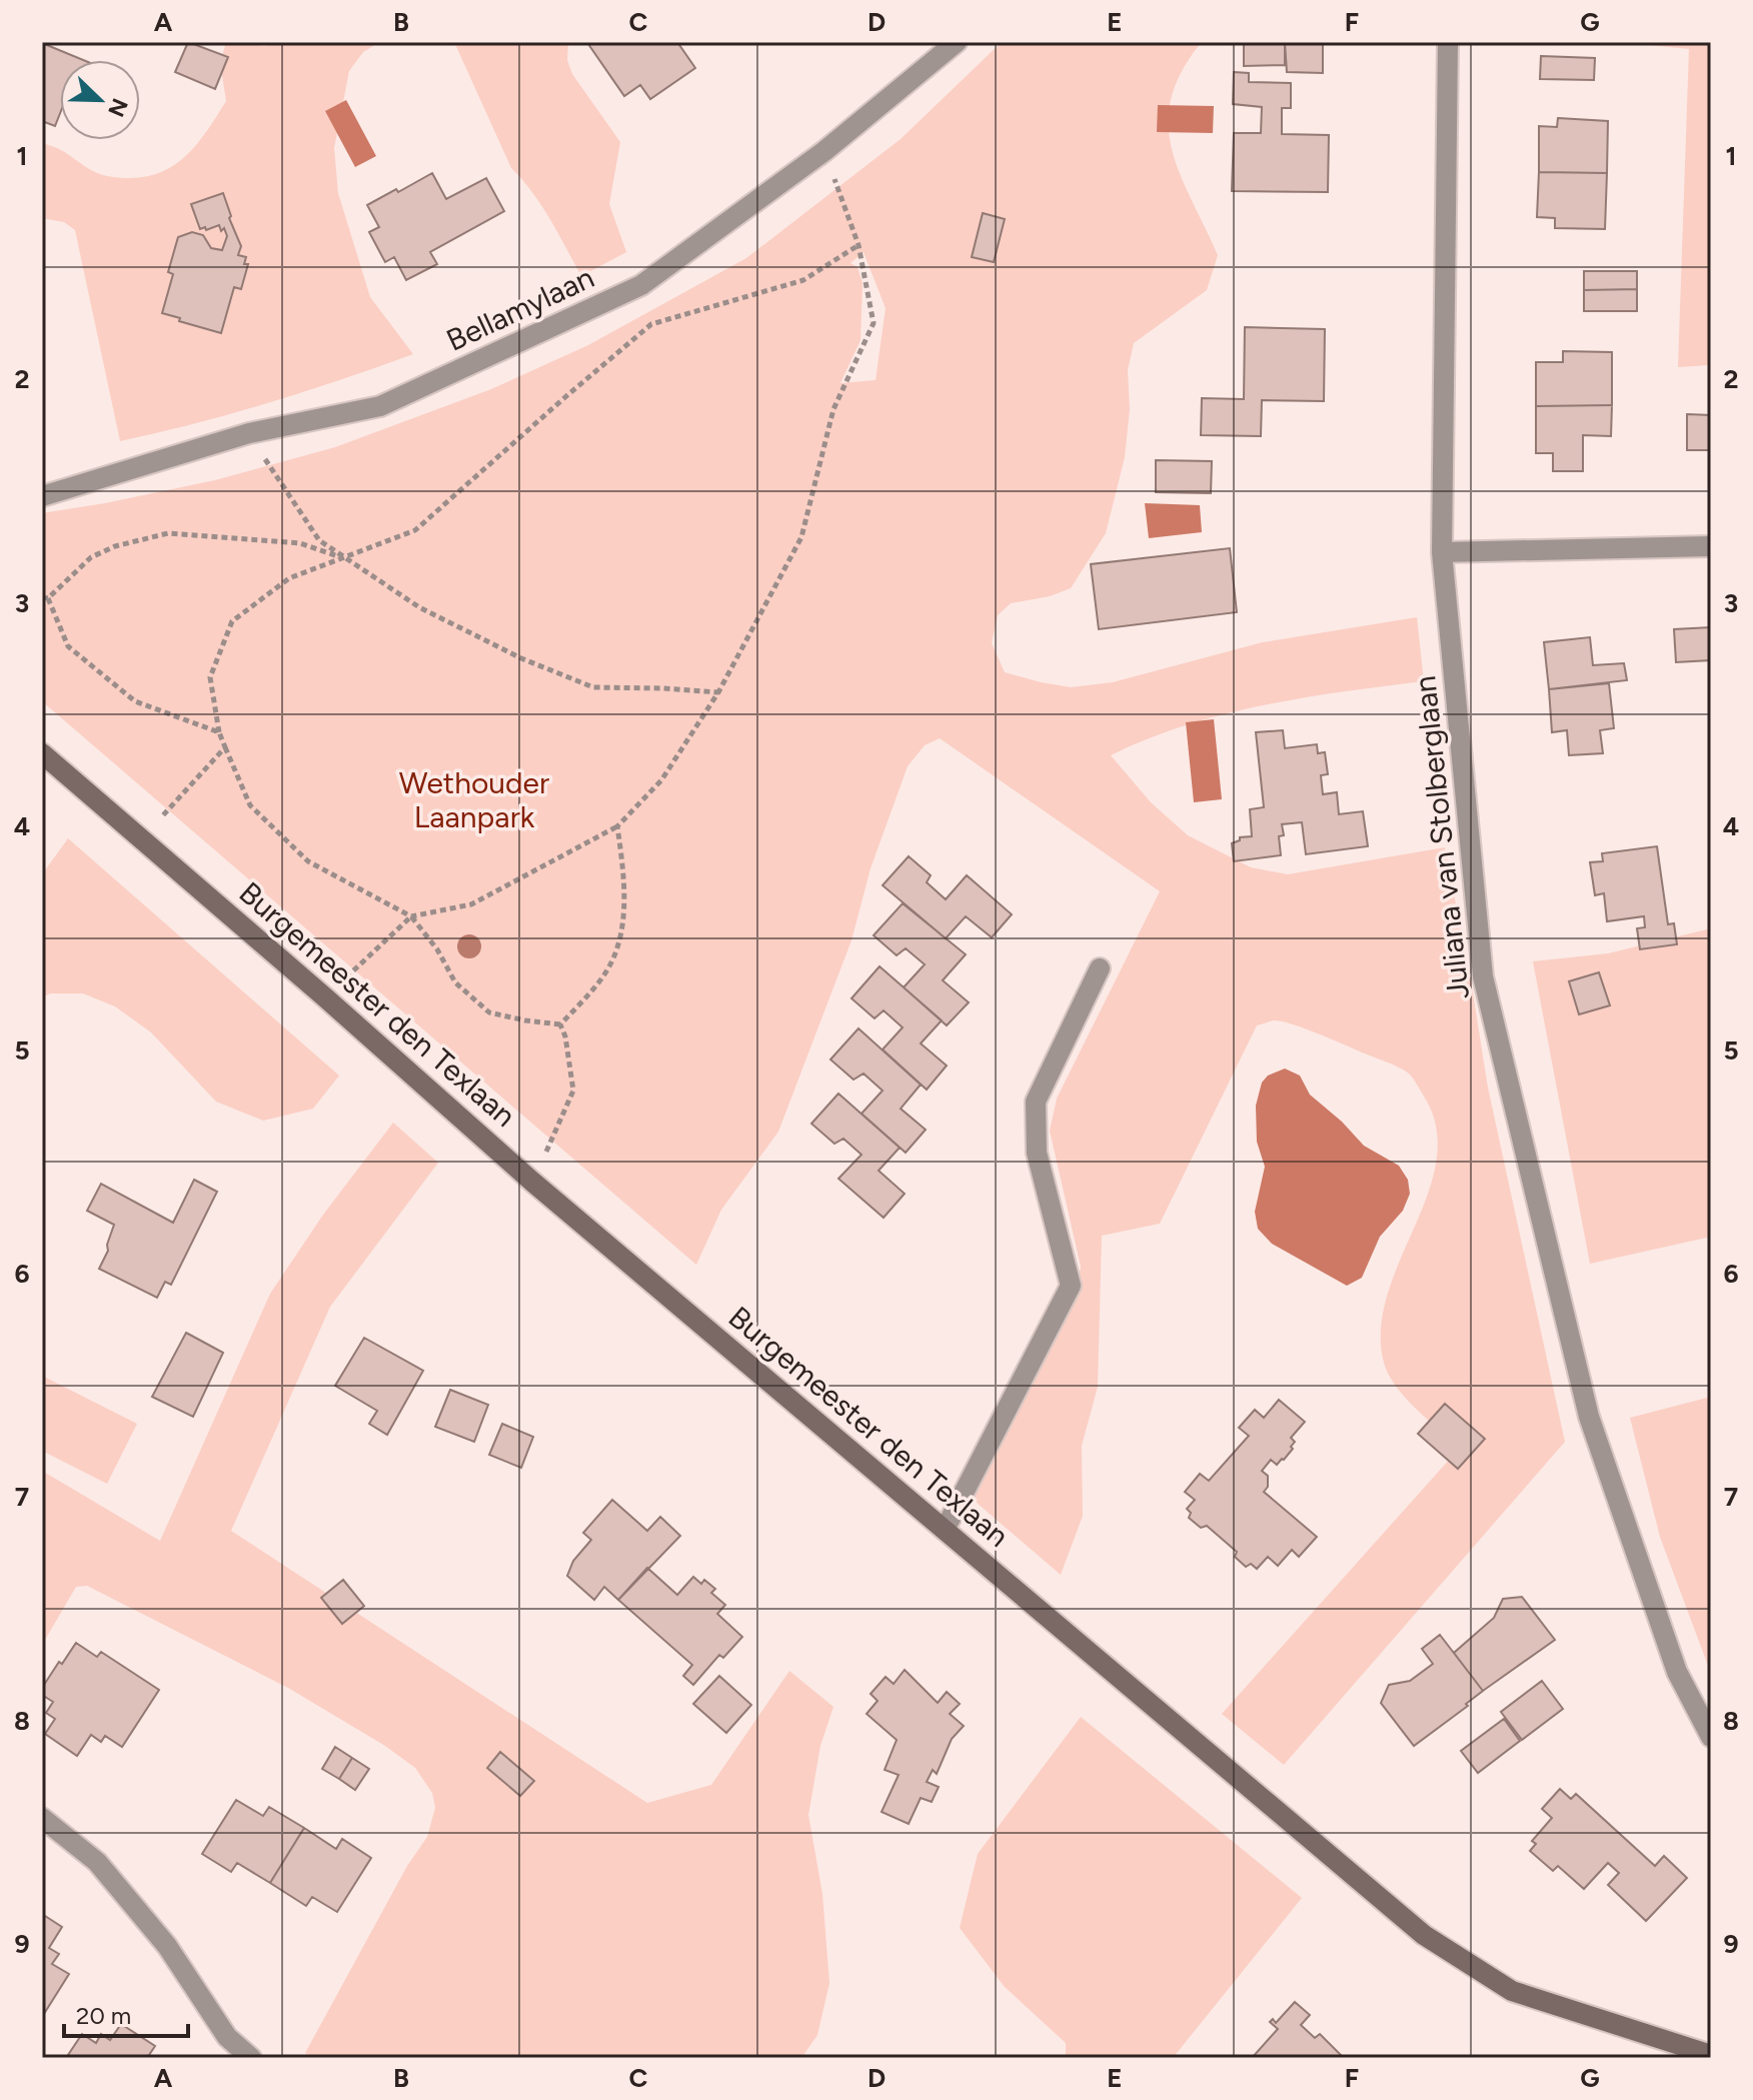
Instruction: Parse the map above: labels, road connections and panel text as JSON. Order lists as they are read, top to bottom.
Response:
{
  "streets": {
    "street": ["Bellamylaan", "Juliana van Stolberglaan", "Burgemeester den Texlaan"]
  },
  "parks": ["Wethouder Laanpark"],
  "scale_bar": "20 m",
  "north": "bottom right",
  "grid": {
    "columns": [
      "A",
      "B",
      "C",
      "D",
      "E",
      "F",
      "G"
    ],
    "rows": [
      "1",
      "2",
      "3",
      "4",
      "5",
      "6",
      "7",
      "8",
      "9"
    ]
  }
}
